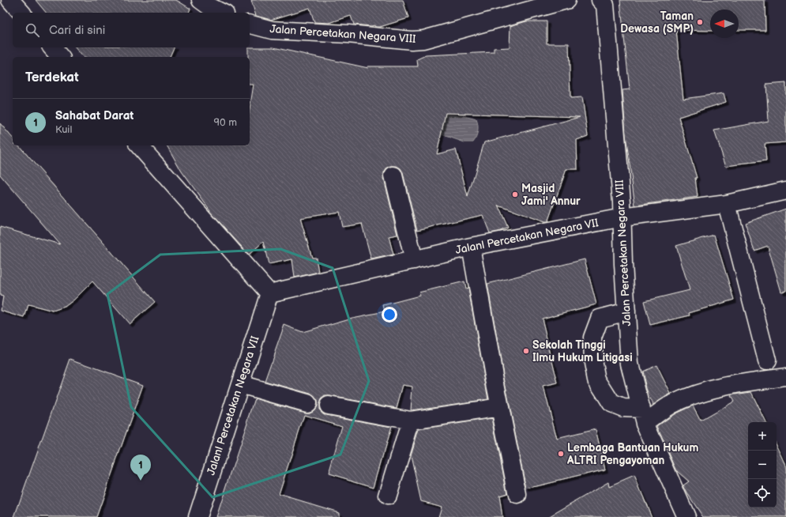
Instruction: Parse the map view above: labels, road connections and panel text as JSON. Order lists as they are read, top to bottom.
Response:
{
  "streets": {
    "street": ["Jalan Percetakan Negara VIII", "Jalanl Percetakan Negara VII"]
  },
  "crossings": [
    ["Jalan Percetakan Negara VIII", "Jalanl Percetakan Negara VII"]
  ],
  "places": [
    "Taman Dewasa (SMP)",
    "Masjid Jami' Annur",
    "Sekolah Tinggi Ilmu Hukum Litigasi",
    "Lembaga Bantuan Hukum ALTRI Pengayoman"
  ],
  "north": "left",
  "page": {
    "search": "Cari di sini",
    "heading": "Terdekat",
    "list": [
      {
        "mark": "1",
        "name": "Sahabat Darat",
        "note": "Kuil",
        "value": "90 m"
      }
    ],
    "map_buttons": ["+", "−"],
    "pins": "1"
  }
}
